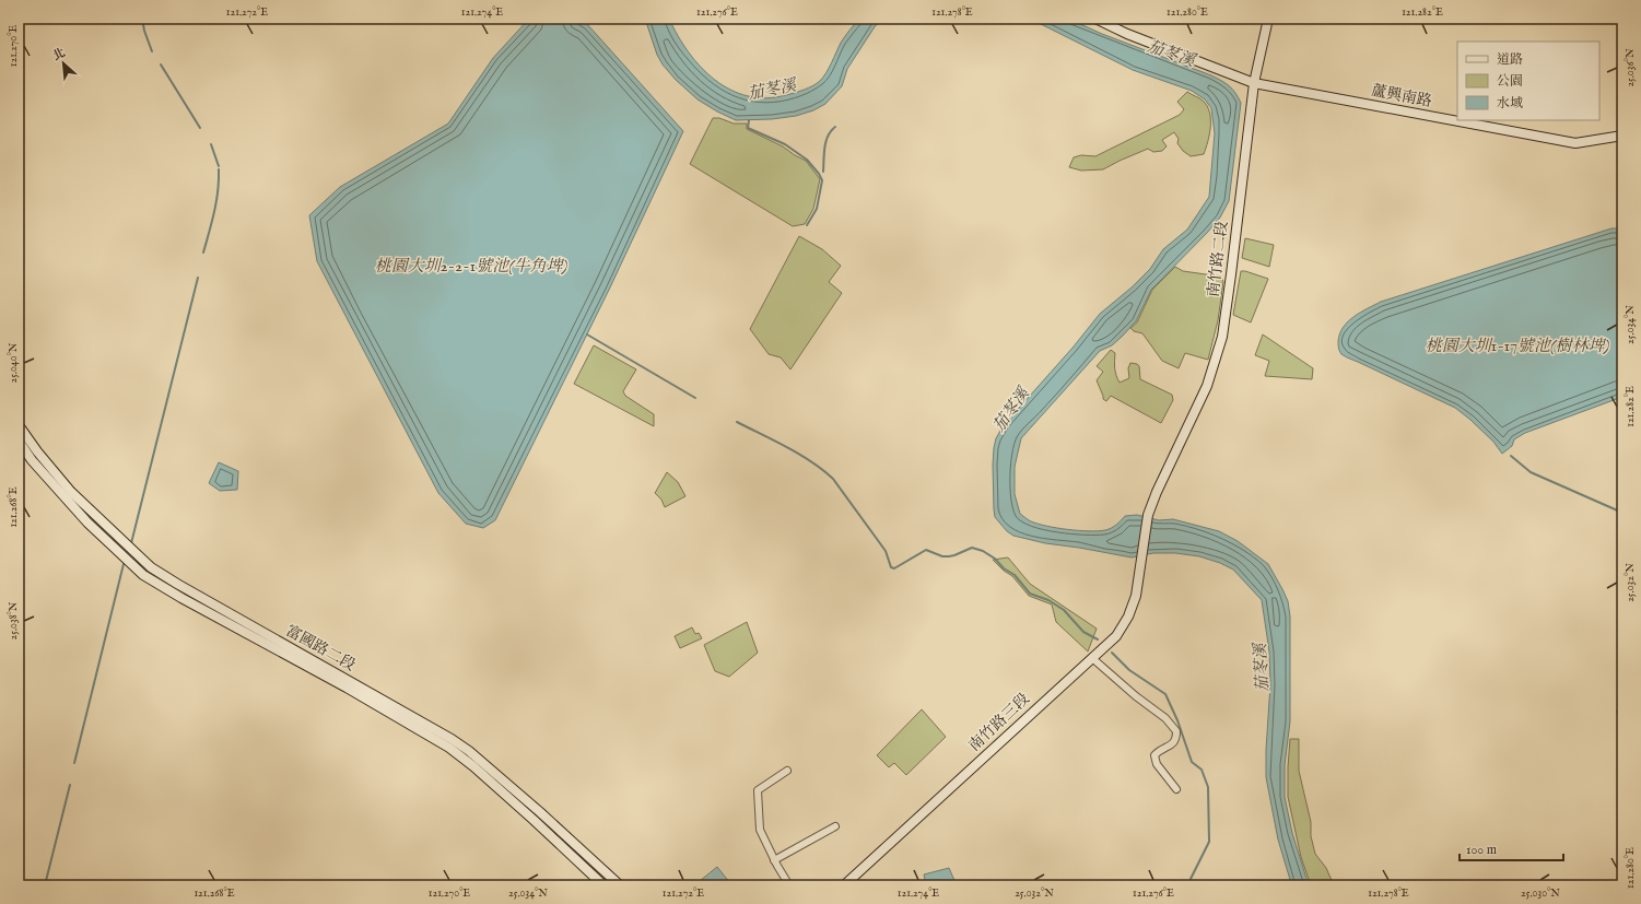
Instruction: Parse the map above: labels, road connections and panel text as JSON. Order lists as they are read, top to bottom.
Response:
{
  "streets": {
    "street": [
      "蘆興南路",
      "南竹路二段",
      "富國路二段",
      "南竹路三段"
    ]
  },
  "crossings": [
    ["蘆興南路", "南竹路二段"],
    ["南竹路二段", "南竹路三段"]
  ],
  "water": ["茄苳溪", "桃園大圳2-2-1號池(牛角埤)", "桃園大圳1-17號池(樹林埤)"],
  "legend": ["道路", "公園", "水域"],
  "scale_bar": "100 m",
  "north": "top left",
  "coordinates": [
    "121.272°E",
    "121.274°E",
    "121.276°E",
    "121.278°E",
    "121.280°E",
    "121.282°E",
    "121.270°E",
    "25.036°N",
    "25.034°N",
    "25.040°N",
    "121.268°E",
    "25.032°N",
    "25.038°N",
    "25.030°N"
  ]
}
